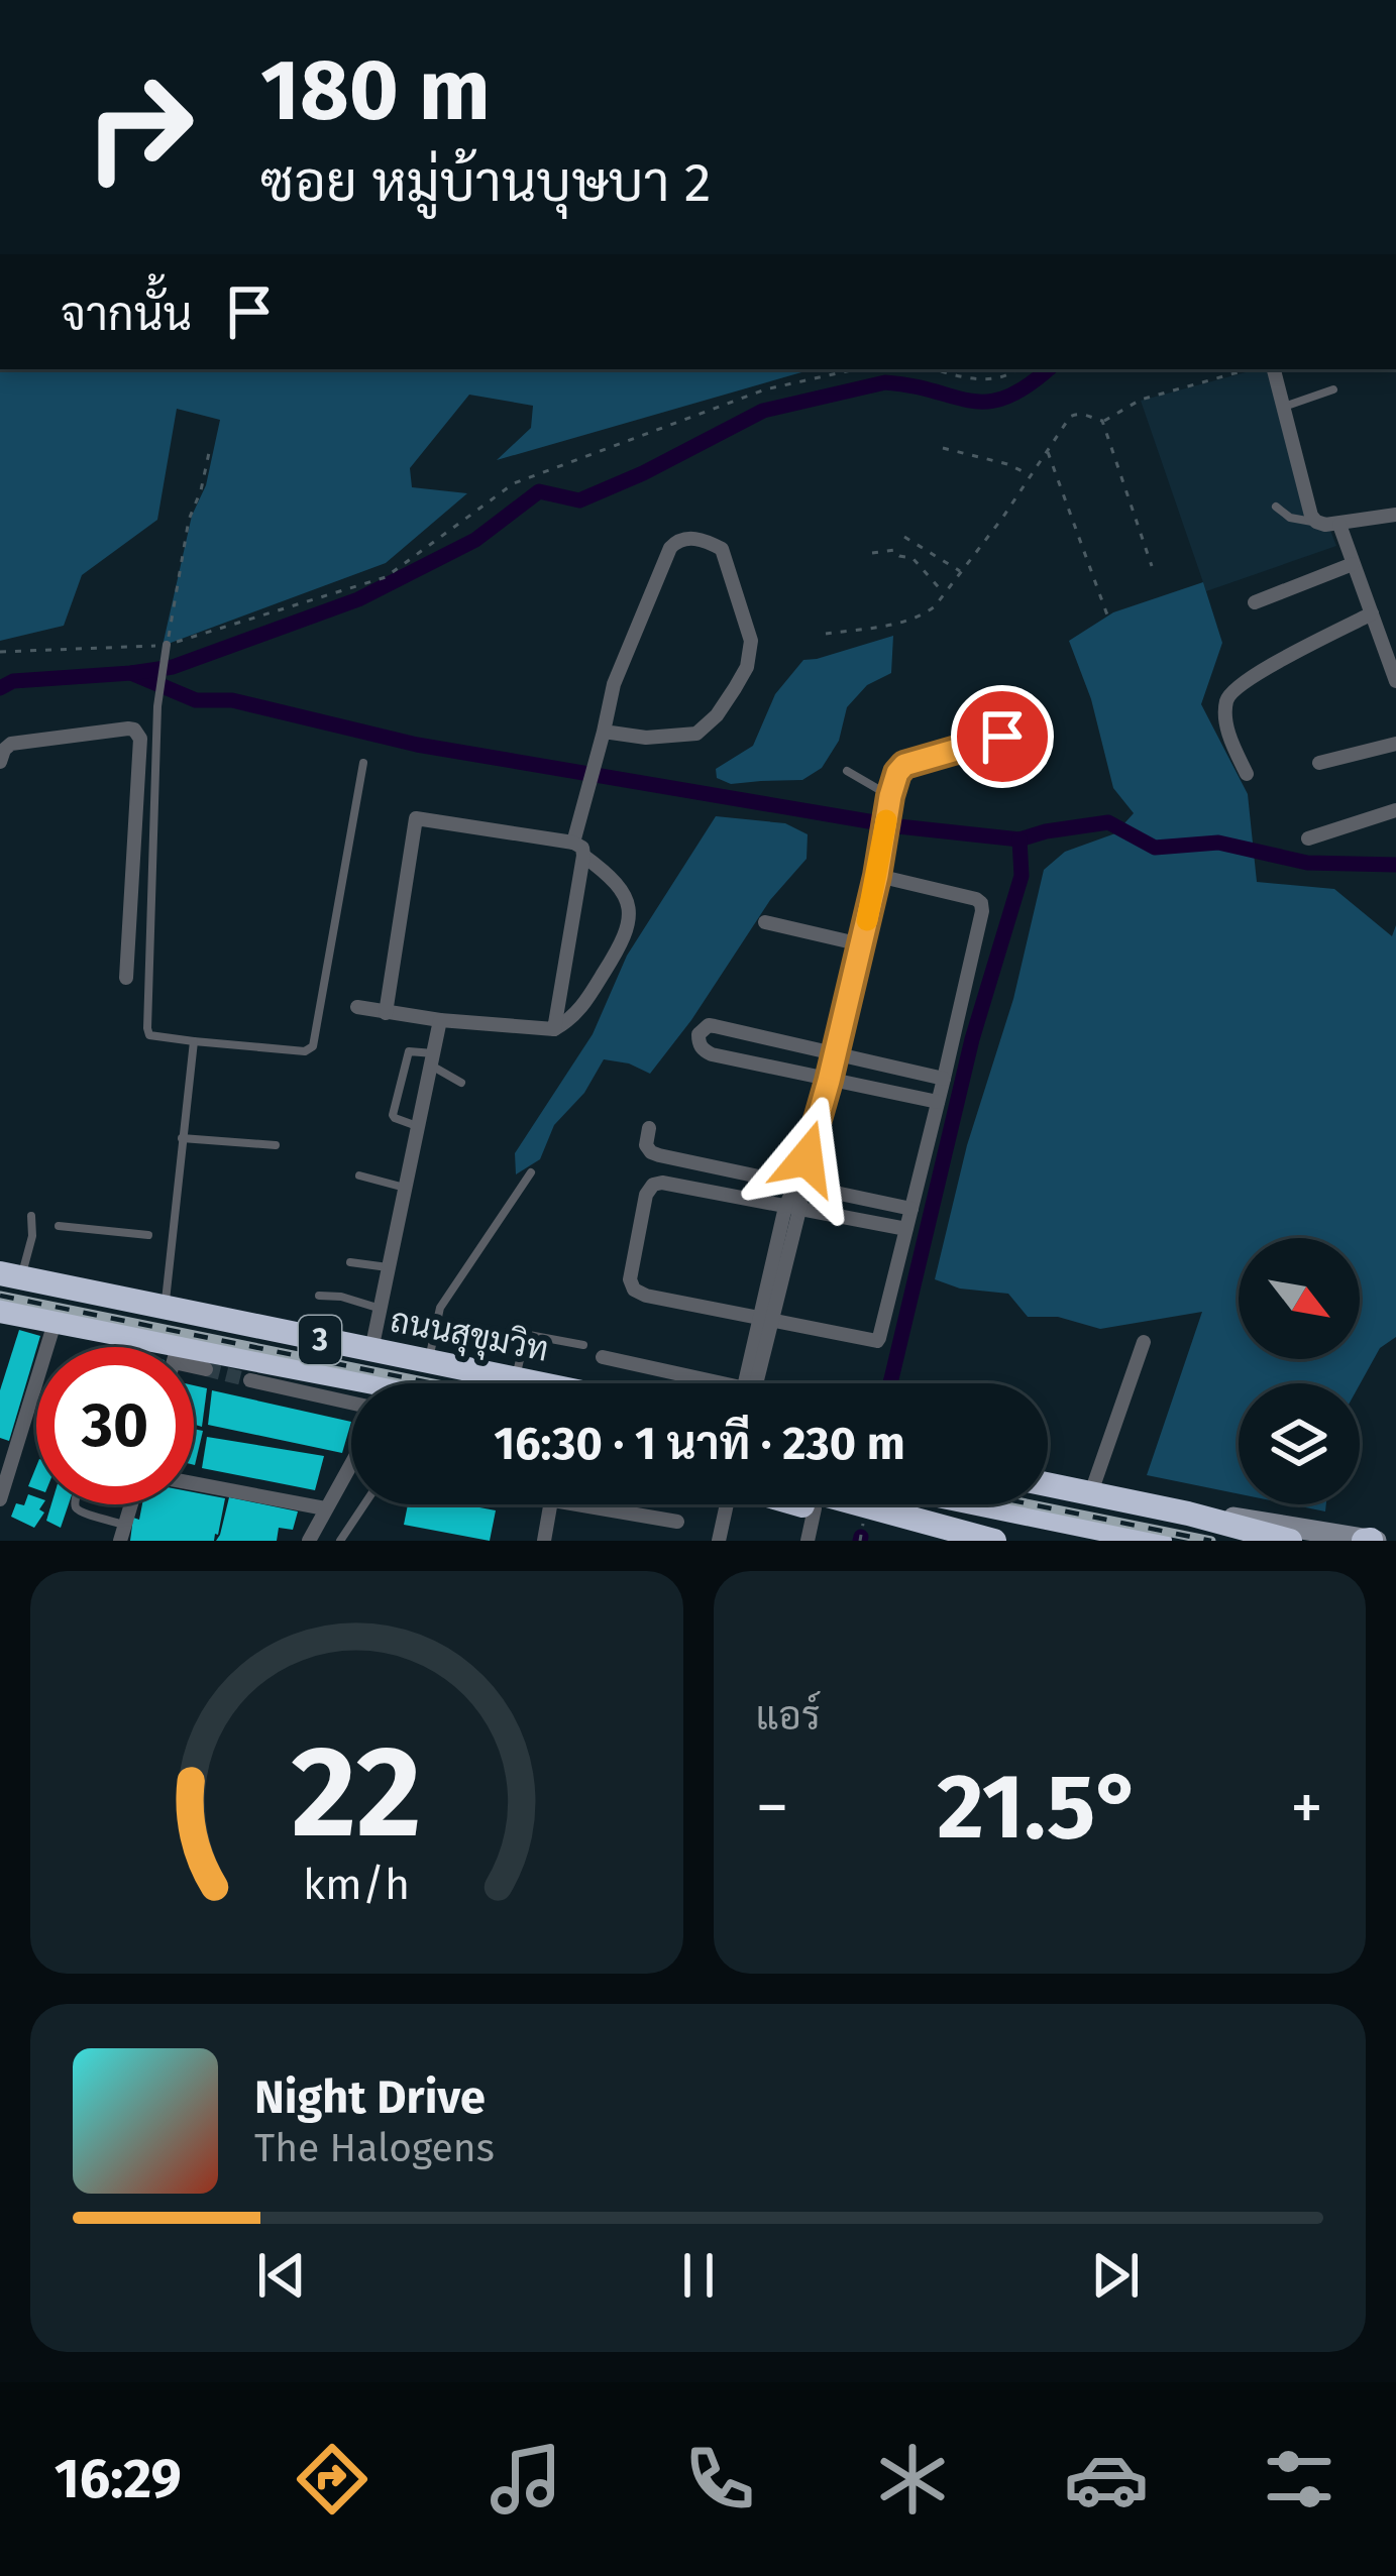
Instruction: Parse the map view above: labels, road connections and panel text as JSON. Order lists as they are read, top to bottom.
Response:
{
  "streets": {
    "highway": ["ถนนสุขุมวิท", "3"]
  },
  "north": "bottom right",
  "page": {
    "turn": ["180 m", "ซอย หมู่บ้านบุษบา 2"],
    "then": "จากนั้น",
    "limit": "30",
    "trip": "16:30 · 1 นาที · 230 m",
    "tile": "แอร์",
    "heat": ["−", "21.5°", "+"],
    "song": ["Night Drive", "The Halogens"],
    "tabs": "16:29",
    "gauge": ["22", "km/h"]
  }
}
